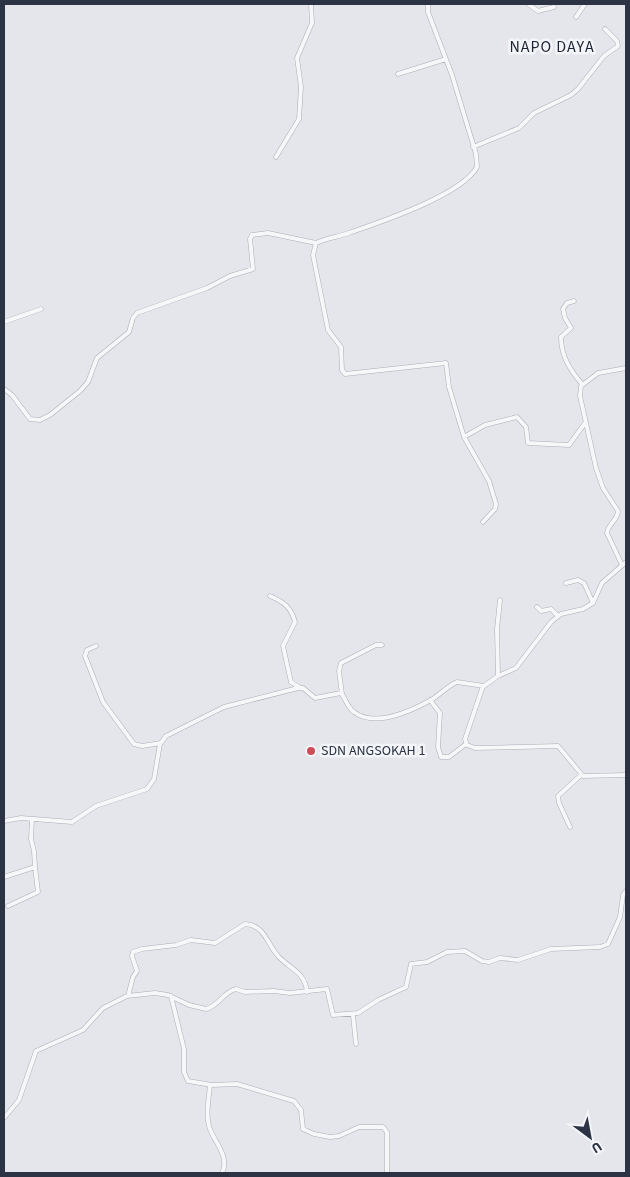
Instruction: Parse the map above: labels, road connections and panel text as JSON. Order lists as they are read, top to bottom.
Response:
{
  "districts": ["NAPO DAYA"],
  "places": ["SDN ANGSOKAH 1"],
  "north": "bottom right"
}
